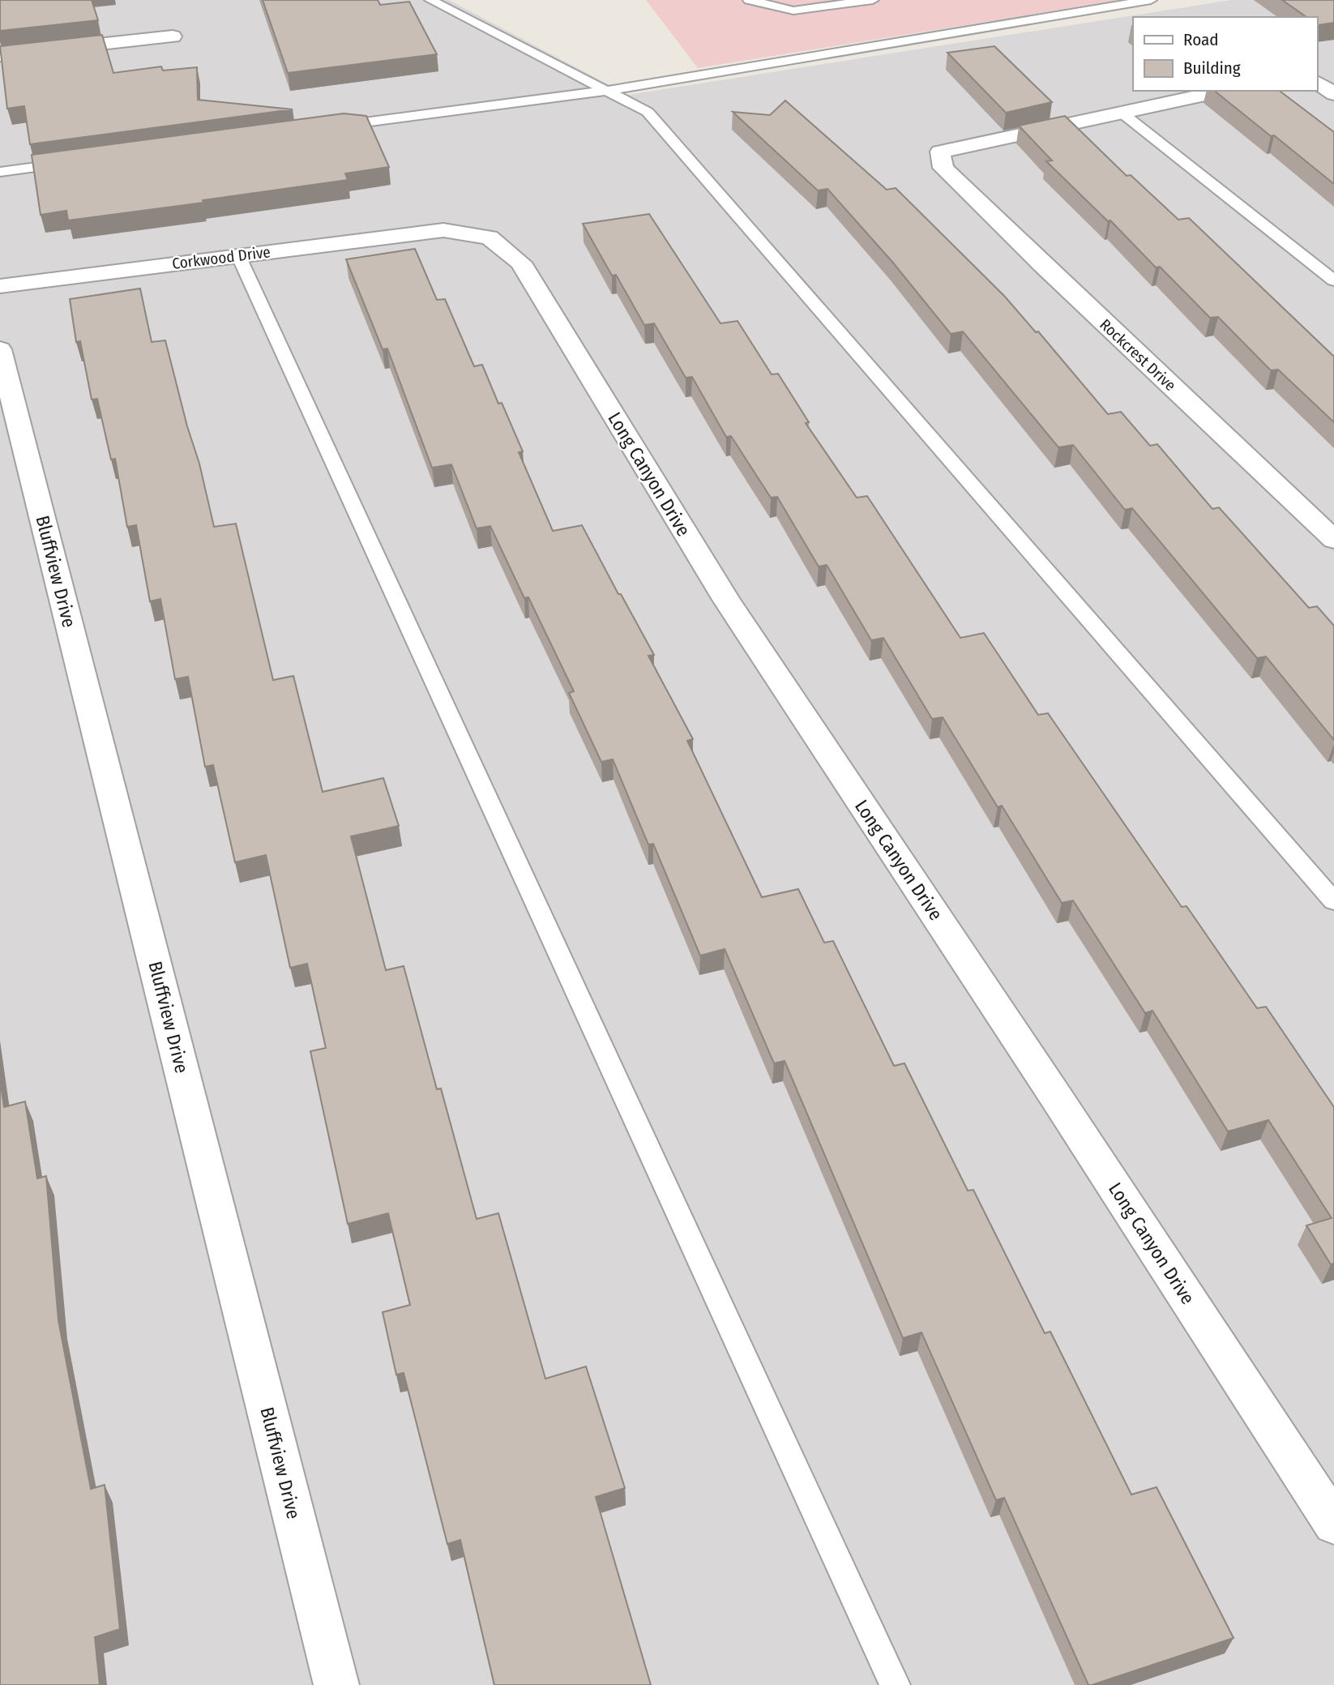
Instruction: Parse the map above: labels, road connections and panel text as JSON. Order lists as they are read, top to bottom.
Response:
{
  "streets": {
    "street": [
      "Corkwood Drive",
      "Rockcrest Drive",
      "Long Canyon Drive",
      "Bluffview Drive"
    ]
  },
  "crossings": [
    ["Corkwood Drive", "Long Canyon Drive"]
  ],
  "legend": ["Road", "Building"]
}
